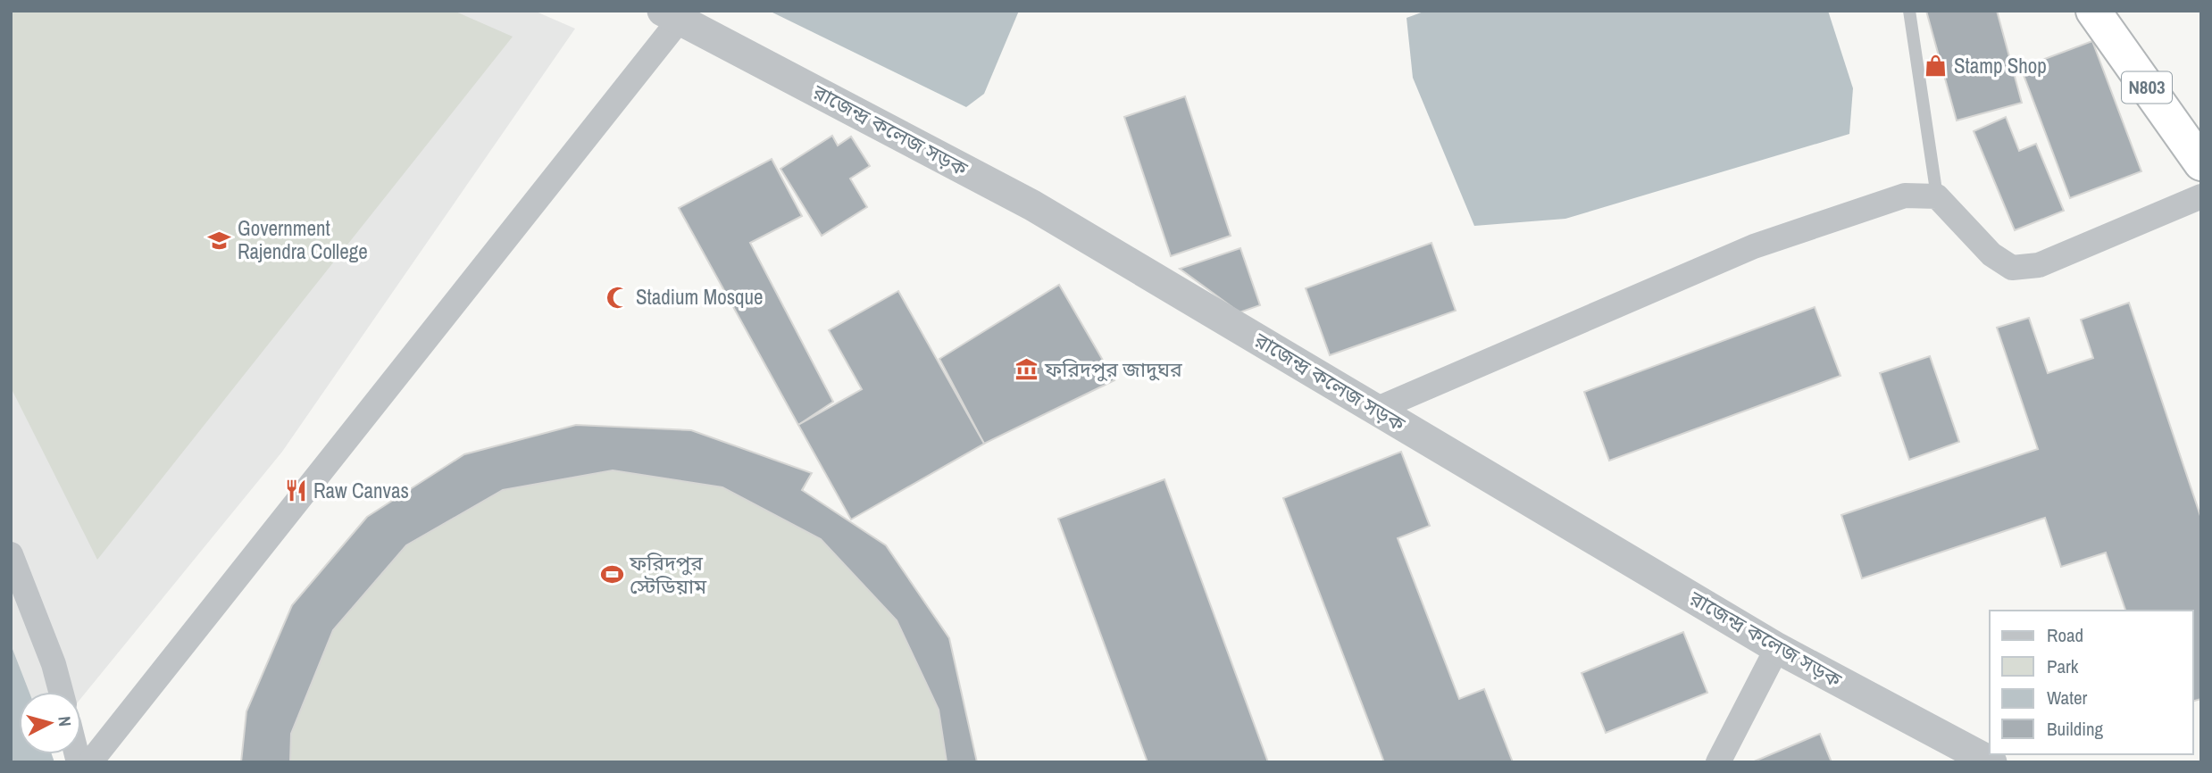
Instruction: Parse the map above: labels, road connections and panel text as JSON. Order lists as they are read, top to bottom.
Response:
{
  "streets": {
    "highway": ["N803"],
    "street": ["রাজেন্দ্র কলেজ সড়ক"]
  },
  "places": {
    "shop": ["Stamp Shop"],
    "school or university": ["Government Rajendra College"],
    "mosque": ["Stadium Mosque"],
    "museum": ["ফরিদপুর জাদুঘর"],
    "restaurant": ["Raw Canvas"],
    "sports": ["ফরিদপুর স্টেডিয়াম"]
  },
  "legend": [
    "Road",
    "Park",
    "Water",
    "Building"
  ],
  "north": "right"
}
